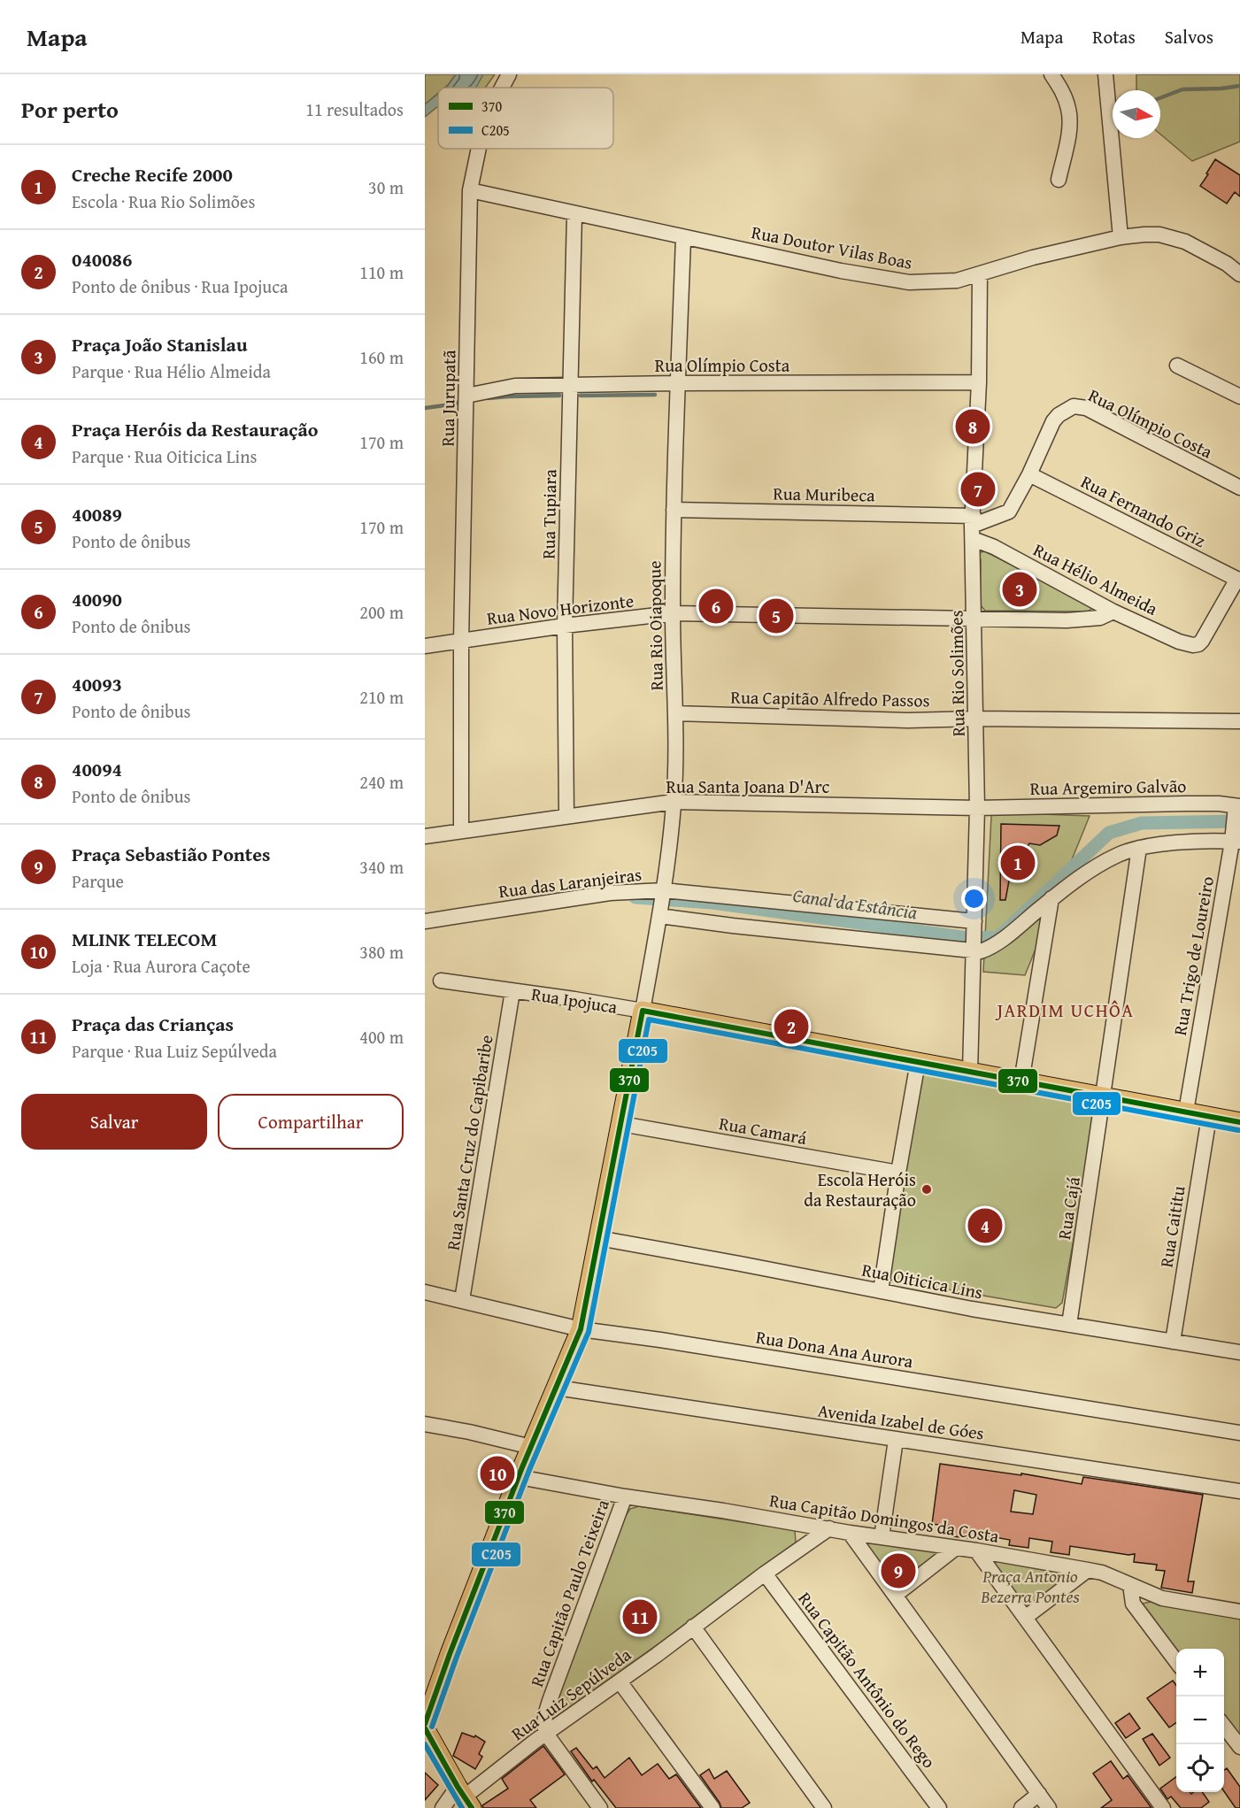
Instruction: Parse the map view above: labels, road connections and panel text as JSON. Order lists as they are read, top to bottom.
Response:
{
  "streets": {
    "main road": ["Rua Ipojuca"],
    "street": [
      "Rua Doutor Vilas Boas",
      "Rua Olímpio Costa",
      "Rua Jurupatã",
      "Rua Muribeca",
      "Rua Fernando Griz",
      "Rua Tupiara",
      "Rua Hélio Almeida",
      "Rua Novo Horizonte",
      "Rua Rio Oiapoque",
      "Rua Rio Solimões",
      "Rua Capitão Alfredo Passos",
      "Rua Santa Joana D'Arc",
      "Rua Argemiro Galvão",
      "Rua das Laranjeiras",
      "Rua Trigo de Loureiro",
      "Rua Camará",
      "Rua Santa Cruz do Capibaribe",
      "Rua Cajá",
      "Rua Caititu",
      "Rua Oiticica Lins",
      "Rua Dona Ana Aurora",
      "Avenida Izabel de Góes",
      "Rua Capitão Domingos da Costa",
      "Rua Capitão Paulo Teixeira",
      "Rua Capitão Antônio do Rego",
      "Rua Luiz Sepúlveda"
    ]
  },
  "crossings": [
    ["Rua Doutor Vilas Boas", "Rua Jurupatã"],
    ["Rua Doutor Vilas Boas", "Rua Tupiara"],
    ["Rua Doutor Vilas Boas", "Rua Rio Oiapoque"],
    ["Rua Doutor Vilas Boas", "Rua Rio Solimões"],
    ["Rua Olímpio Costa", "Rua Jurupatã"],
    ["Rua Olímpio Costa", "Rua Fernando Griz"],
    ["Rua Olímpio Costa", "Rua Tupiara"],
    ["Rua Olímpio Costa", "Rua Rio Oiapoque"],
    ["Rua Olímpio Costa", "Rua Rio Solimões"],
    ["Rua Jurupatã", "Rua Novo Horizonte"],
    ["Rua Jurupatã", "Rua Santa Joana D'Arc"],
    ["Rua Muribeca", "Rua Hélio Almeida"],
    ["Rua Muribeca", "Rua Rio Oiapoque"],
    ["Rua Muribeca", "Rua Rio Solimões"],
    ["Rua Fernando Griz", "Rua Hélio Almeida"],
    ["Rua Tupiara", "Rua Novo Horizonte"],
    ["Rua Tupiara", "Rua Santa Joana D'Arc"],
    ["Rua Hélio Almeida", "Rua Novo Horizonte"],
    ["Rua Hélio Almeida", "Rua Rio Solimões"],
    ["Rua Novo Horizonte", "Rua Rio Oiapoque"],
    ["Rua Novo Horizonte", "Rua Rio Solimões"],
    ["Rua Rio Oiapoque", "Rua Capitão Alfredo Passos"],
    ["Rua Rio Oiapoque", "Rua Santa Joana D'Arc"],
    ["Rua Rio Oiapoque", "Rua das Laranjeiras"],
    ["Rua Rio Oiapoque", "Rua Ipojuca"],
    ["Rua Rio Solimões", "Rua Capitão Alfredo Passos"],
    ["Rua Rio Solimões", "Rua Santa Joana D'Arc"],
    ["Rua Rio Solimões", "Rua Argemiro Galvão"],
    ["Rua Rio Solimões", "Rua das Laranjeiras"],
    ["Rua Rio Solimões", "Rua Ipojuca"],
    ["Rua Santa Joana D'Arc", "Rua Argemiro Galvão"],
    ["Rua Argemiro Galvão", "Rua Trigo de Loureiro"],
    ["Rua Trigo de Loureiro", "Rua Ipojuca"],
    ["Rua Ipojuca", "Rua Santa Cruz do Capibaribe"],
    ["Rua Ipojuca", "Rua Cajá"],
    ["Rua Ipojuca", "Rua Caititu"],
    ["Rua Santa Cruz do Capibaribe", "Rua Dona Ana Aurora"],
    ["Rua Cajá", "Rua Oiticica Lins"],
    ["Rua Caititu", "Rua Oiticica Lins"],
    ["Rua Capitão Domingos da Costa", "Rua Capitão Paulo Teixeira"],
    ["Rua Capitão Domingos da Costa", "Rua Luiz Sepúlveda"],
    ["Rua Capitão Paulo Teixeira", "Rua Luiz Sepúlveda"],
    ["Rua Capitão Antônio do Rego", "Rua Luiz Sepúlveda"]
  ],
  "districts": ["JARDIM UCHÔA"],
  "water": ["Canal da Estância"],
  "parks": ["Praça Antonio Bezerra Pontes"],
  "places": ["Escola Heróis da Restauração"],
  "lines": ["transit line 370", "transit line C205"],
  "legend": ["370", "C205"],
  "north": "right",
  "page": {
    "header": "Mapa",
    "nav": ["Mapa", "Rotas", "Salvos"],
    "heading": ["Por perto", "11 resultados"],
    "list": [
      {
        "mark": "1",
        "name": "Creche Recife 2000",
        "note": "Escola · Rua Rio Solimões",
        "value": "30 m"
      },
      {
        "mark": "2",
        "name": "040086",
        "note": "Ponto de ônibus · Rua Ipojuca",
        "value": "110 m"
      },
      {
        "mark": "3",
        "name": "Praça João Stanislau",
        "note": "Parque · Rua Hélio Almeida",
        "value": "160 m"
      },
      {
        "mark": "4",
        "name": "Praça Heróis da Restauração",
        "note": "Parque · Rua Oiticica Lins",
        "value": "170 m"
      },
      {
        "mark": "5",
        "name": "40089",
        "note": "Ponto de ônibus",
        "value": "170 m"
      },
      {
        "mark": "6",
        "name": "40090",
        "note": "Ponto de ônibus",
        "value": "200 m"
      },
      {
        "mark": "7",
        "name": "40093",
        "note": "Ponto de ônibus",
        "value": "210 m"
      },
      {
        "mark": "8",
        "name": "40094",
        "note": "Ponto de ônibus",
        "value": "240 m"
      },
      {
        "mark": "9",
        "name": "Praça Sebastião Pontes",
        "note": "Parque",
        "value": "340 m"
      },
      {
        "mark": "10",
        "name": "MLINK TELECOM",
        "note": "Loja · Rua Aurora Caçote",
        "value": "380 m"
      },
      {
        "mark": "11",
        "name": "Praça das Crianças",
        "note": "Parque · Rua Luiz Sepúlveda",
        "value": "400 m"
      }
    ],
    "pins": [
      "8",
      "7",
      "3",
      "6",
      "5",
      "1",
      "2",
      "4",
      "10",
      "9",
      "11"
    ],
    "buttons": ["Salvar", "Compartilhar"],
    "map_buttons": ["+", "−"]
  }
}
